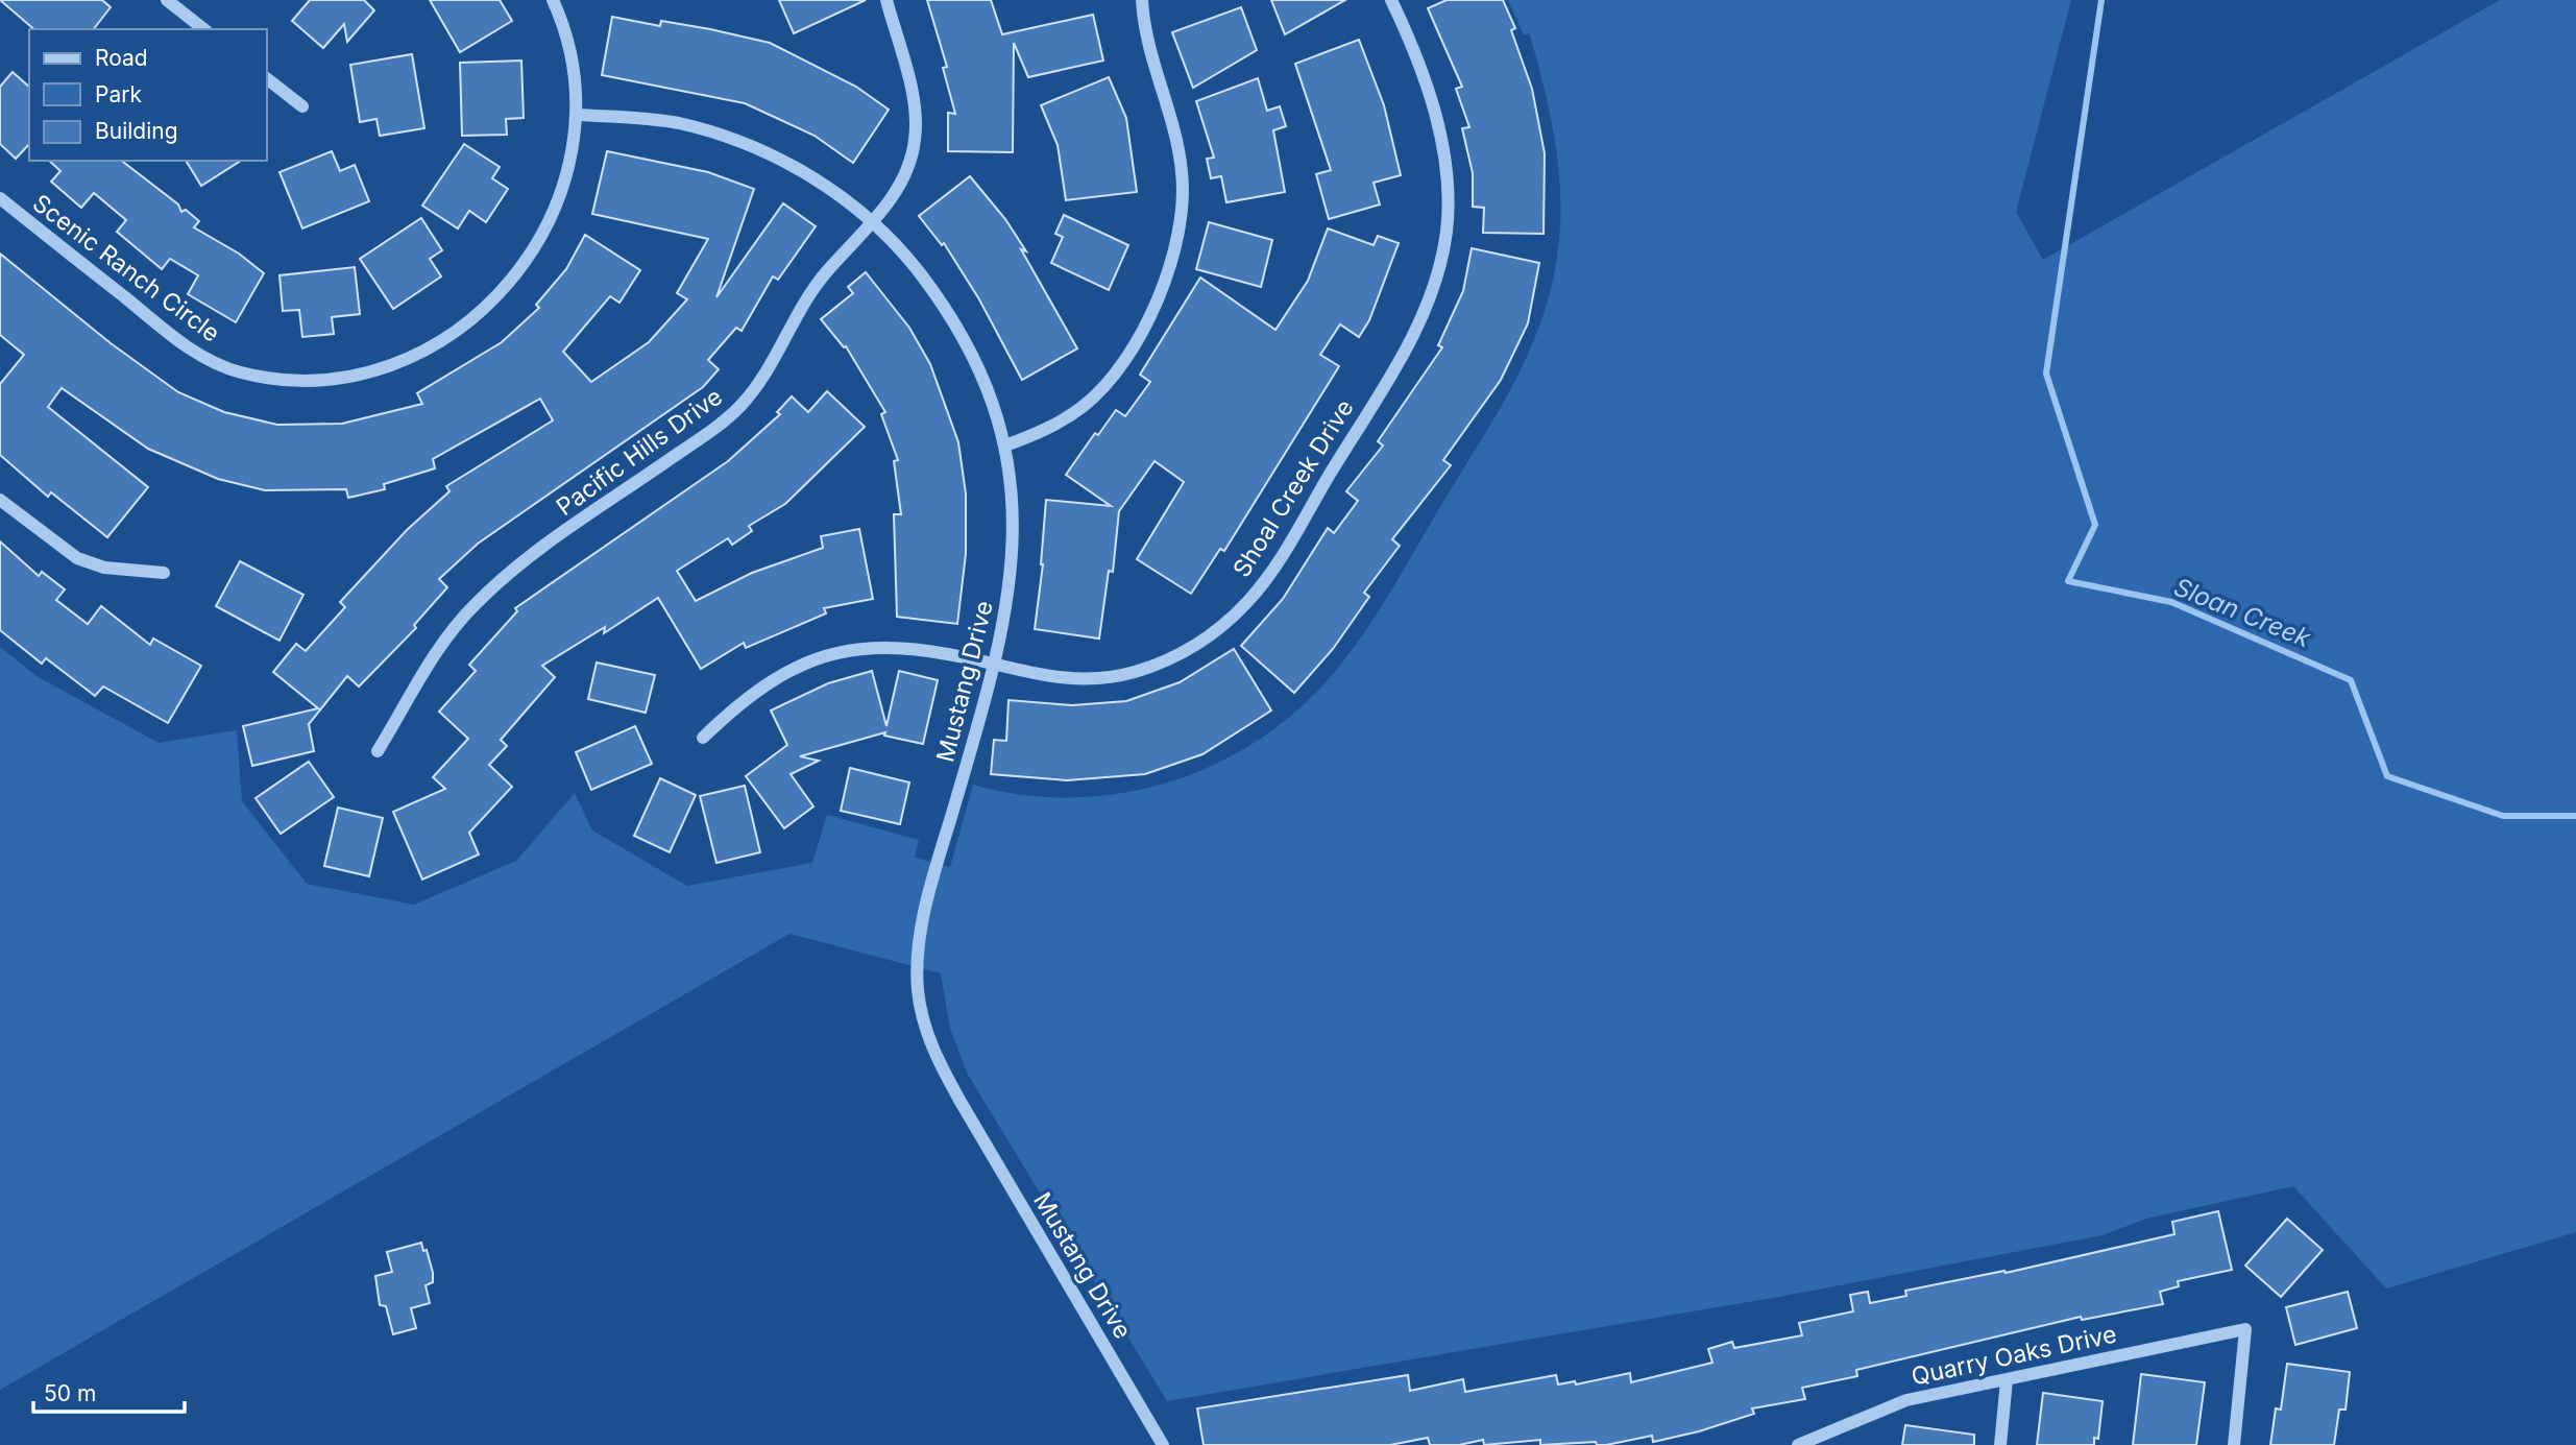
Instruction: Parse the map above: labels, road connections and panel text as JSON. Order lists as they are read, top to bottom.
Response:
{
  "streets": {
    "street": [
      "Scenic Ranch Circle",
      "Pacific Hills Drive",
      "Shoal Creek Drive",
      "Mustang Drive",
      "Quarry Oaks Drive"
    ]
  },
  "crossings": [
    ["Scenic Ranch Circle", "Mustang Drive"],
    ["Pacific Hills Drive", "Mustang Drive"],
    ["Shoal Creek Drive", "Mustang Drive"]
  ],
  "water": ["Sloan Creek"],
  "legend": ["Road", "Park", "Building"],
  "scale_bar": "50 m"
}
